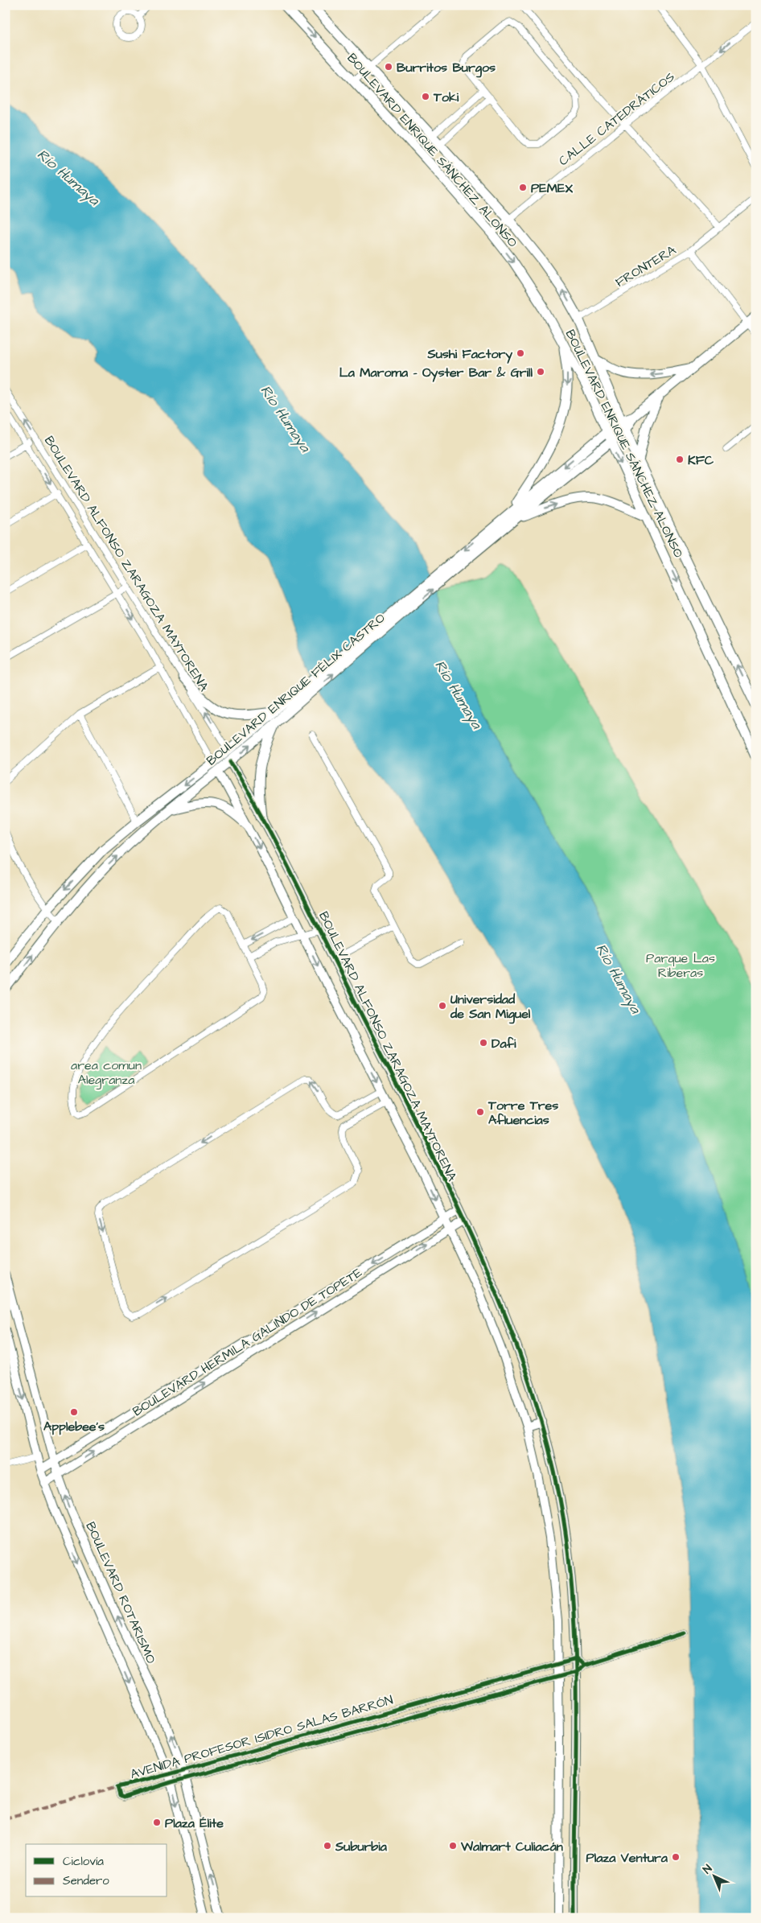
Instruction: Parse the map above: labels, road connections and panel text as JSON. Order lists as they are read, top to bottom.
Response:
{
  "streets": {
    "main road": ["BOULEVARD ENRIQUE SÁNCHEZ ALONSO", "BOULEVARD ENRIQUE FÉLIX CASTRO"],
    "street": [
      "CALLE CATEDRÁTICOS",
      "FRONTERA",
      "BOULEVARD ALFONSO ZARAGOZA MAYTORENA",
      "BOULEVARD HERMILA GALINDO DE TOPETE",
      "BOULEVARD ROTARISMO",
      "AVENIDA PROFESOR ISIDRO SALAS BARRÓN"
    ]
  },
  "crossings": [
    ["CALLE CATEDRÁTICOS", "BOULEVARD ENRIQUE SÁNCHEZ ALONSO"],
    ["BOULEVARD ENRIQUE SÁNCHEZ ALONSO", "FRONTERA"],
    ["BOULEVARD ENRIQUE SÁNCHEZ ALONSO", "BOULEVARD ENRIQUE FÉLIX CASTRO"],
    ["BOULEVARD ALFONSO ZARAGOZA MAYTORENA", "BOULEVARD ENRIQUE FÉLIX CASTRO"],
    ["BOULEVARD ALFONSO ZARAGOZA MAYTORENA", "BOULEVARD HERMILA GALINDO DE TOPETE"],
    ["BOULEVARD ALFONSO ZARAGOZA MAYTORENA", "AVENIDA PROFESOR ISIDRO SALAS BARRÓN"],
    ["BOULEVARD HERMILA GALINDO DE TOPETE", "BOULEVARD ROTARISMO"],
    ["BOULEVARD ROTARISMO", "AVENIDA PROFESOR ISIDRO SALAS BARRÓN"]
  ],
  "water": ["Río Humaya"],
  "parks": ["Parque Las Riberas", "area comun Alegranza"],
  "places": [
    "Burritos Burgos",
    "Toki",
    "PEMEX",
    "Sushi Factory",
    "La Maroma - Oyster Bar & Grill",
    "KFC",
    "Universidad de San Miguel",
    "Dafi",
    "Torre Tres Afluencias",
    "Applebee's",
    "Plaza Élite",
    "Suburbia",
    "Walmart Culiacán",
    "Plaza Ventura"
  ],
  "legend": ["Ciclovía", "Sendero"],
  "north": "top left"
}
